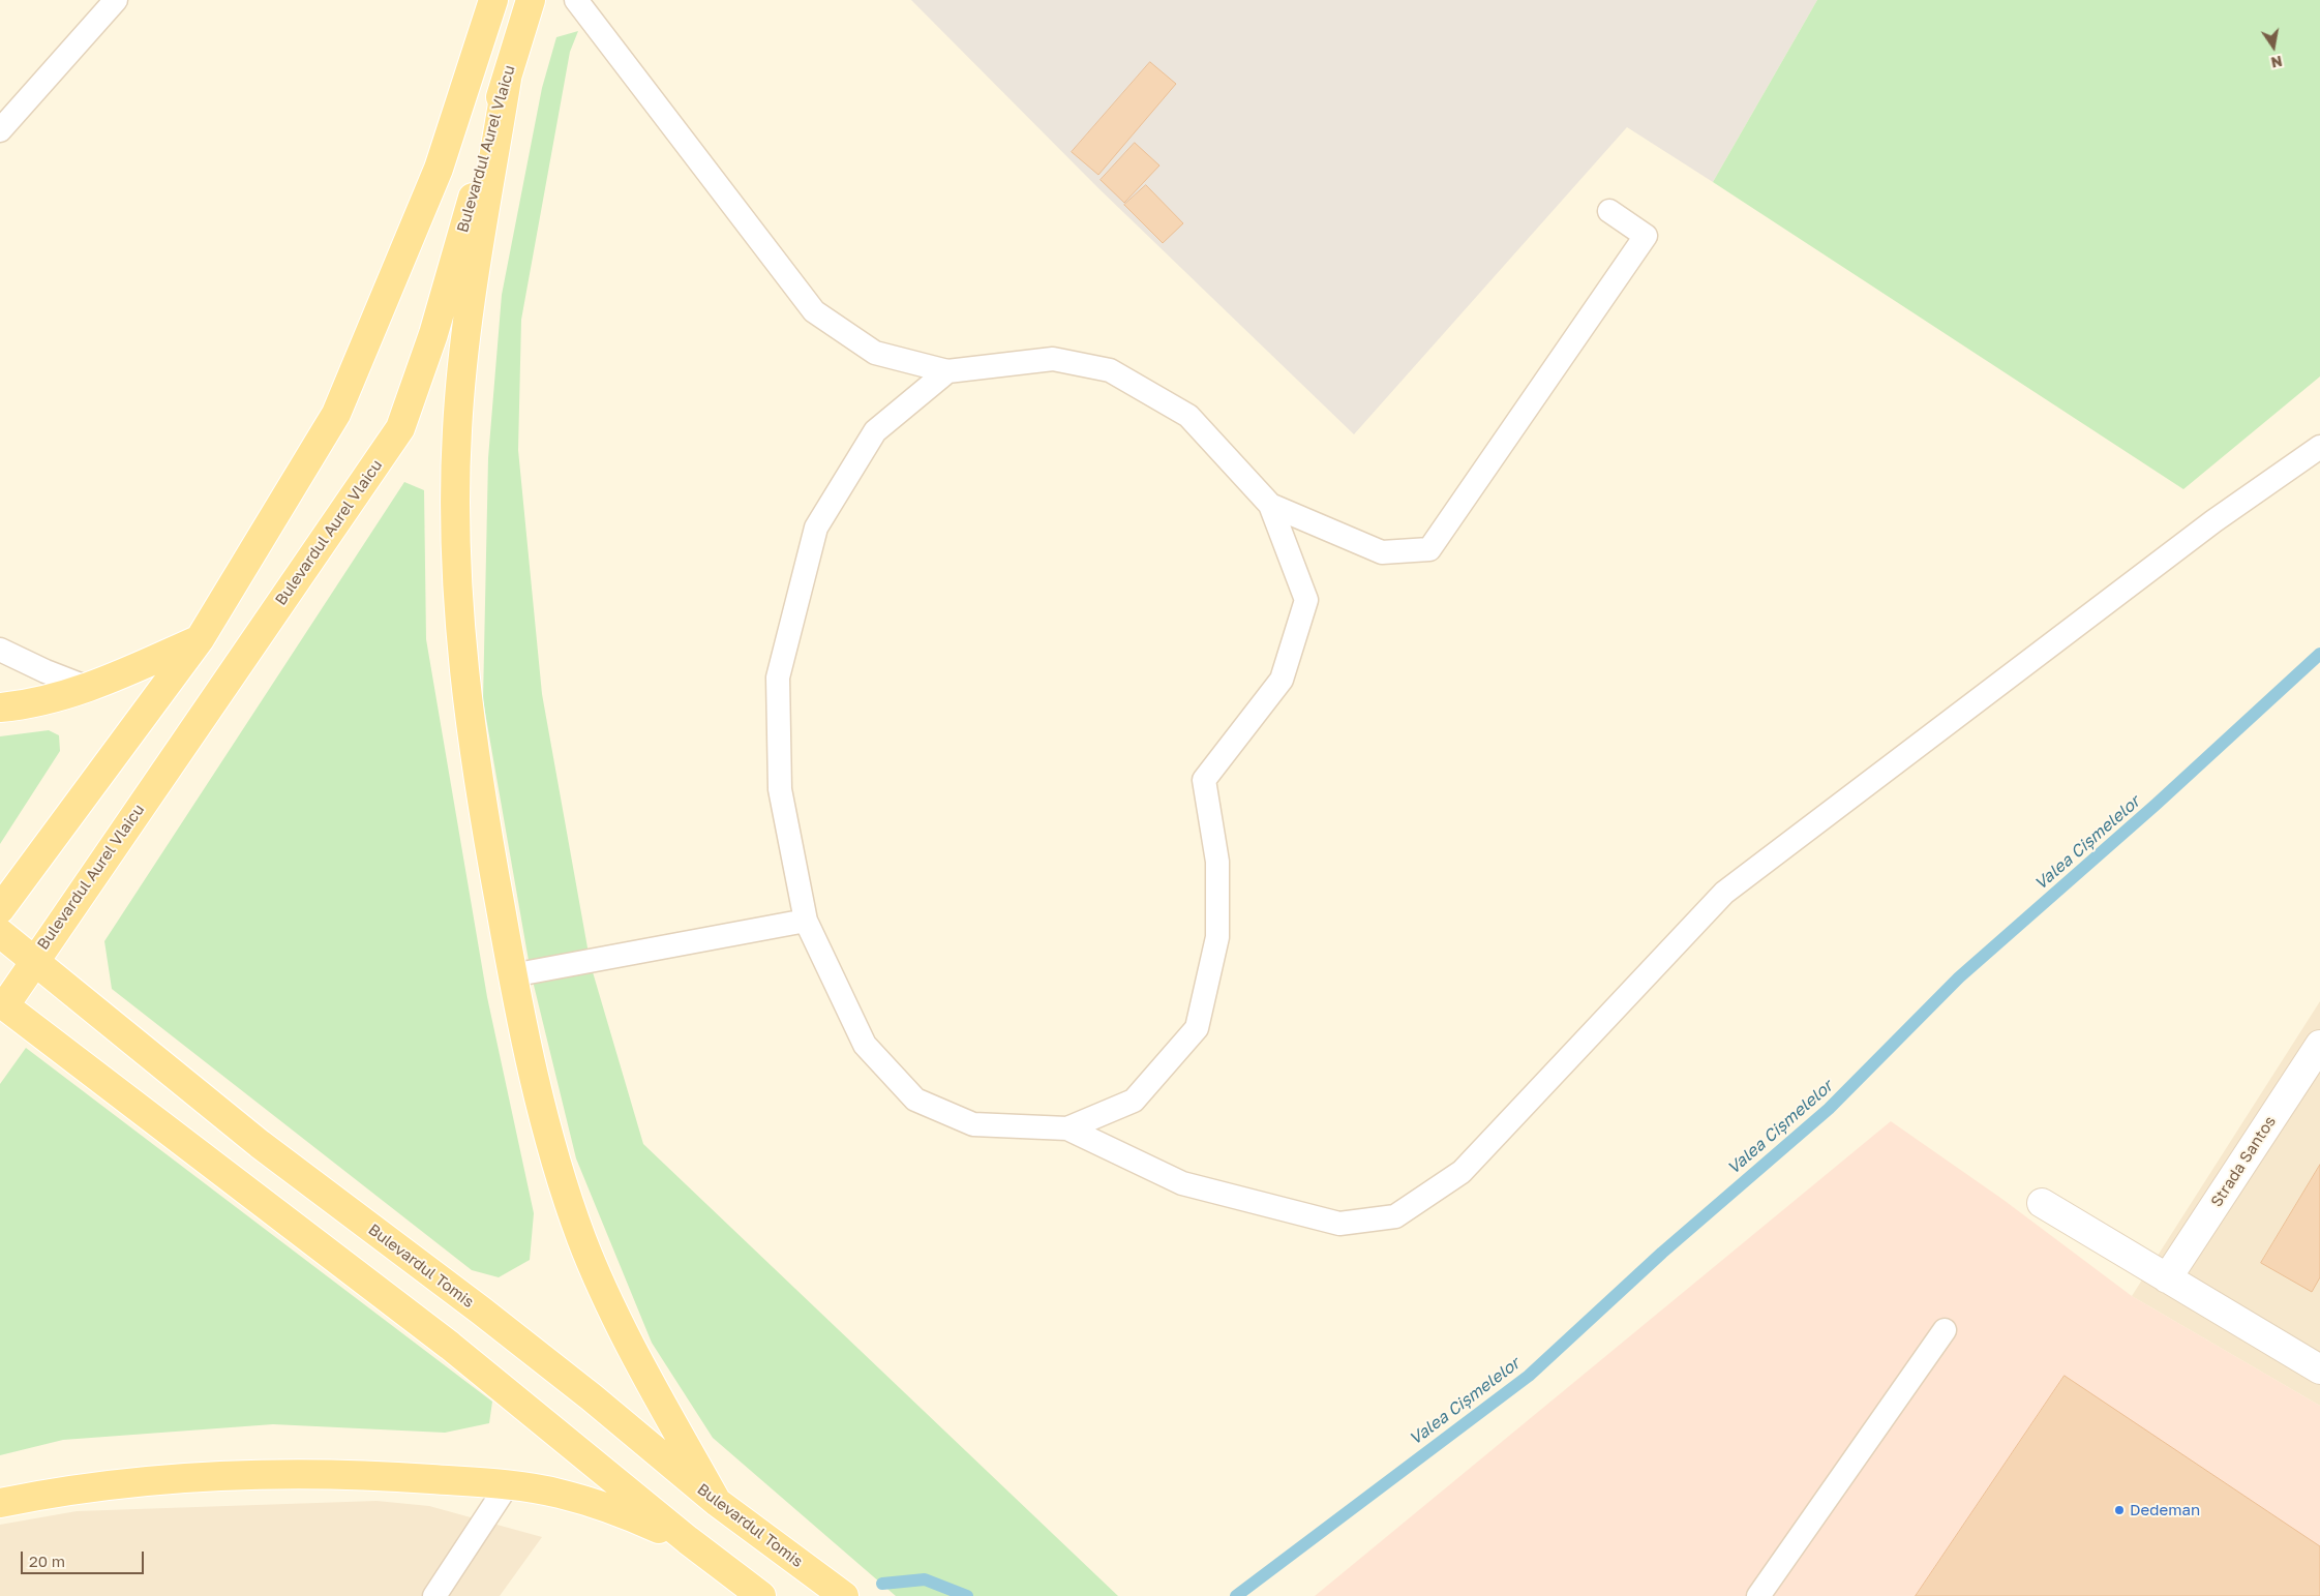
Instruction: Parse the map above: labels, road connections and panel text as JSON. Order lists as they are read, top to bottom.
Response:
{
  "streets": {
    "main road": ["Bulevardul Aurel Vlaicu", "Bulevardul Tomis"],
    "street": ["Strada Santos"]
  },
  "crossings": [
    ["Bulevardul Aurel Vlaicu", "Bulevardul Tomis"]
  ],
  "water": ["Valea Cișmelelor"],
  "places": ["Dedeman"],
  "scale_bar": "20 m",
  "north": "bottom"
}
